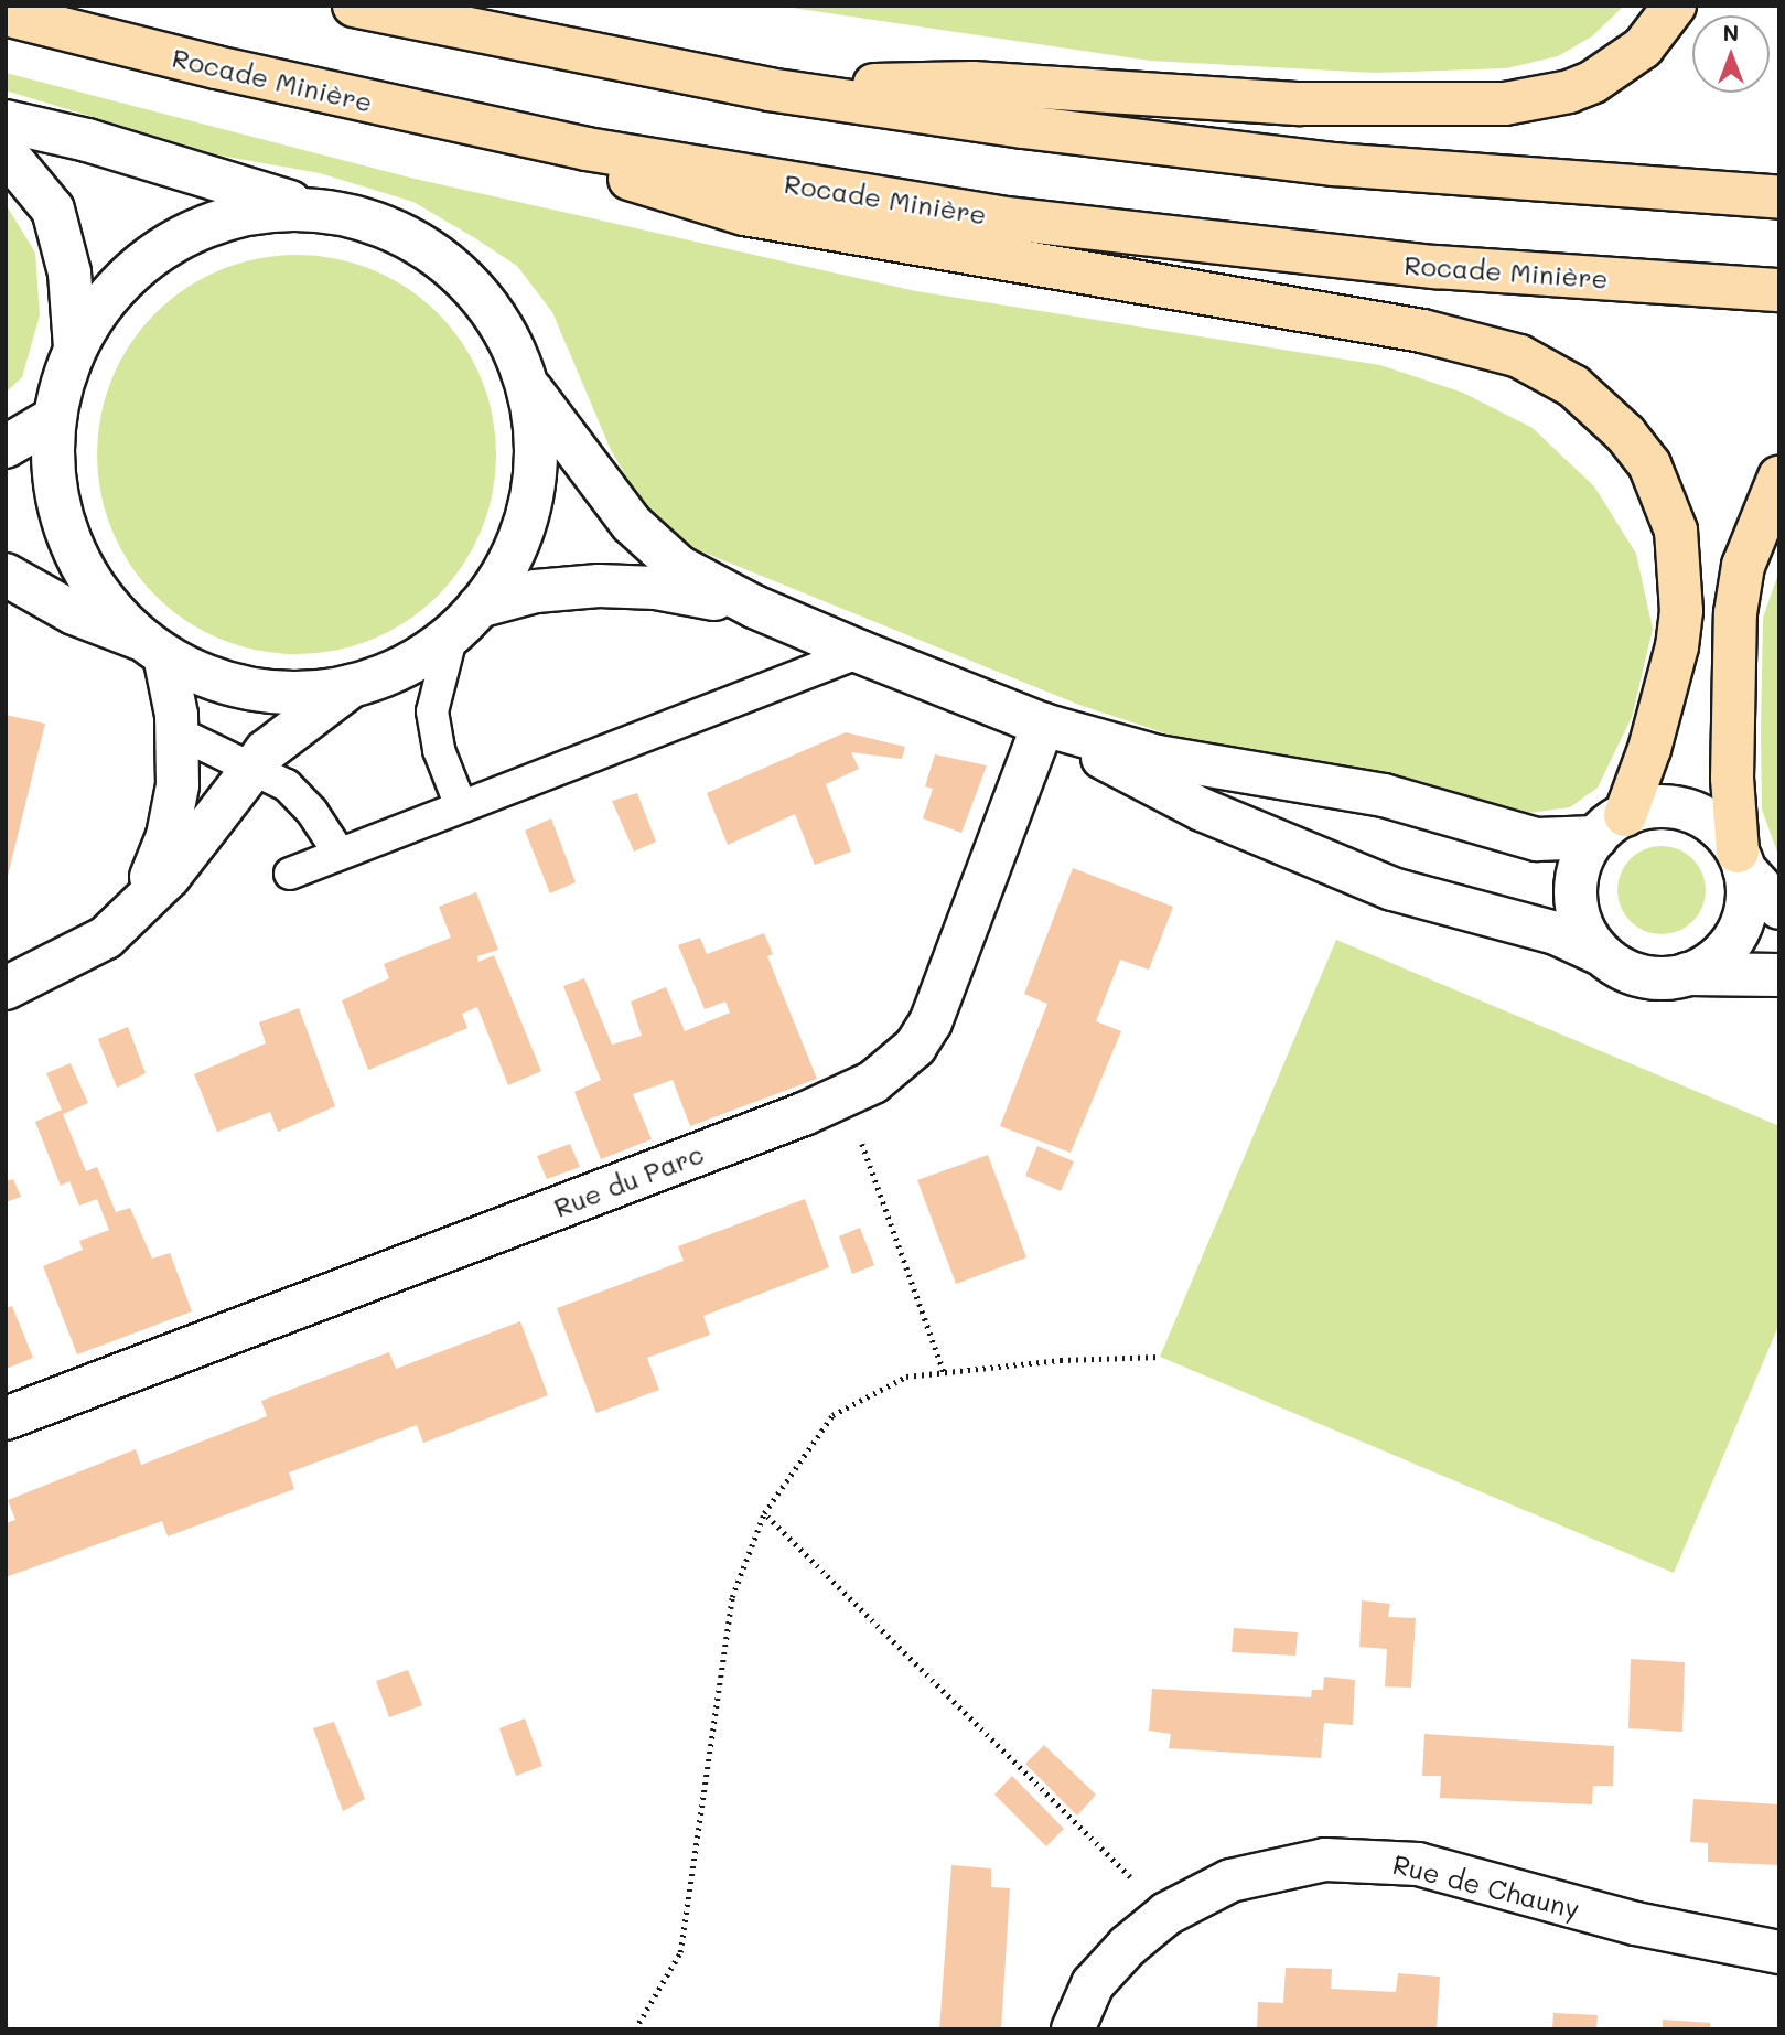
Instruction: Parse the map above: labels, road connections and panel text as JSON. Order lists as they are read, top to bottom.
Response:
{
  "streets": {
    "highway": ["Rocade Minière"],
    "main road": ["Rue du Parc", "Rue de Chauny"]
  },
  "north": "top"
}
